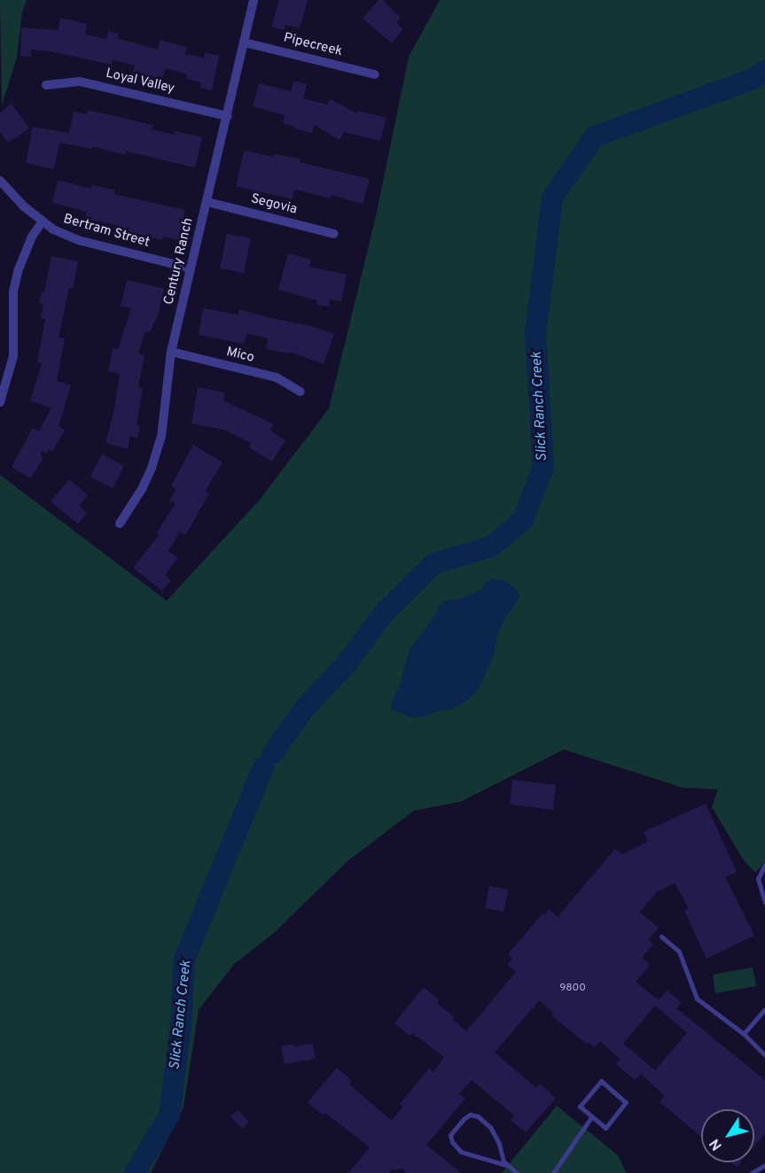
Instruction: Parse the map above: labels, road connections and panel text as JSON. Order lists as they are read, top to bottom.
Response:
{
  "streets": {
    "street": [
      "Pipecreek",
      "Loyal Valley",
      "Segovia",
      "Bertram Street",
      "Century Ranch",
      "Mico"
    ]
  },
  "crossings": [
    ["Pipecreek", "Century Ranch"],
    ["Loyal Valley", "Century Ranch"],
    ["Segovia", "Century Ranch"],
    ["Bertram Street", "Century Ranch"],
    ["Century Ranch", "Mico"]
  ],
  "water": ["Slick Ranch Creek"],
  "house_numbers": ["9800"],
  "north": "bottom left"
}
